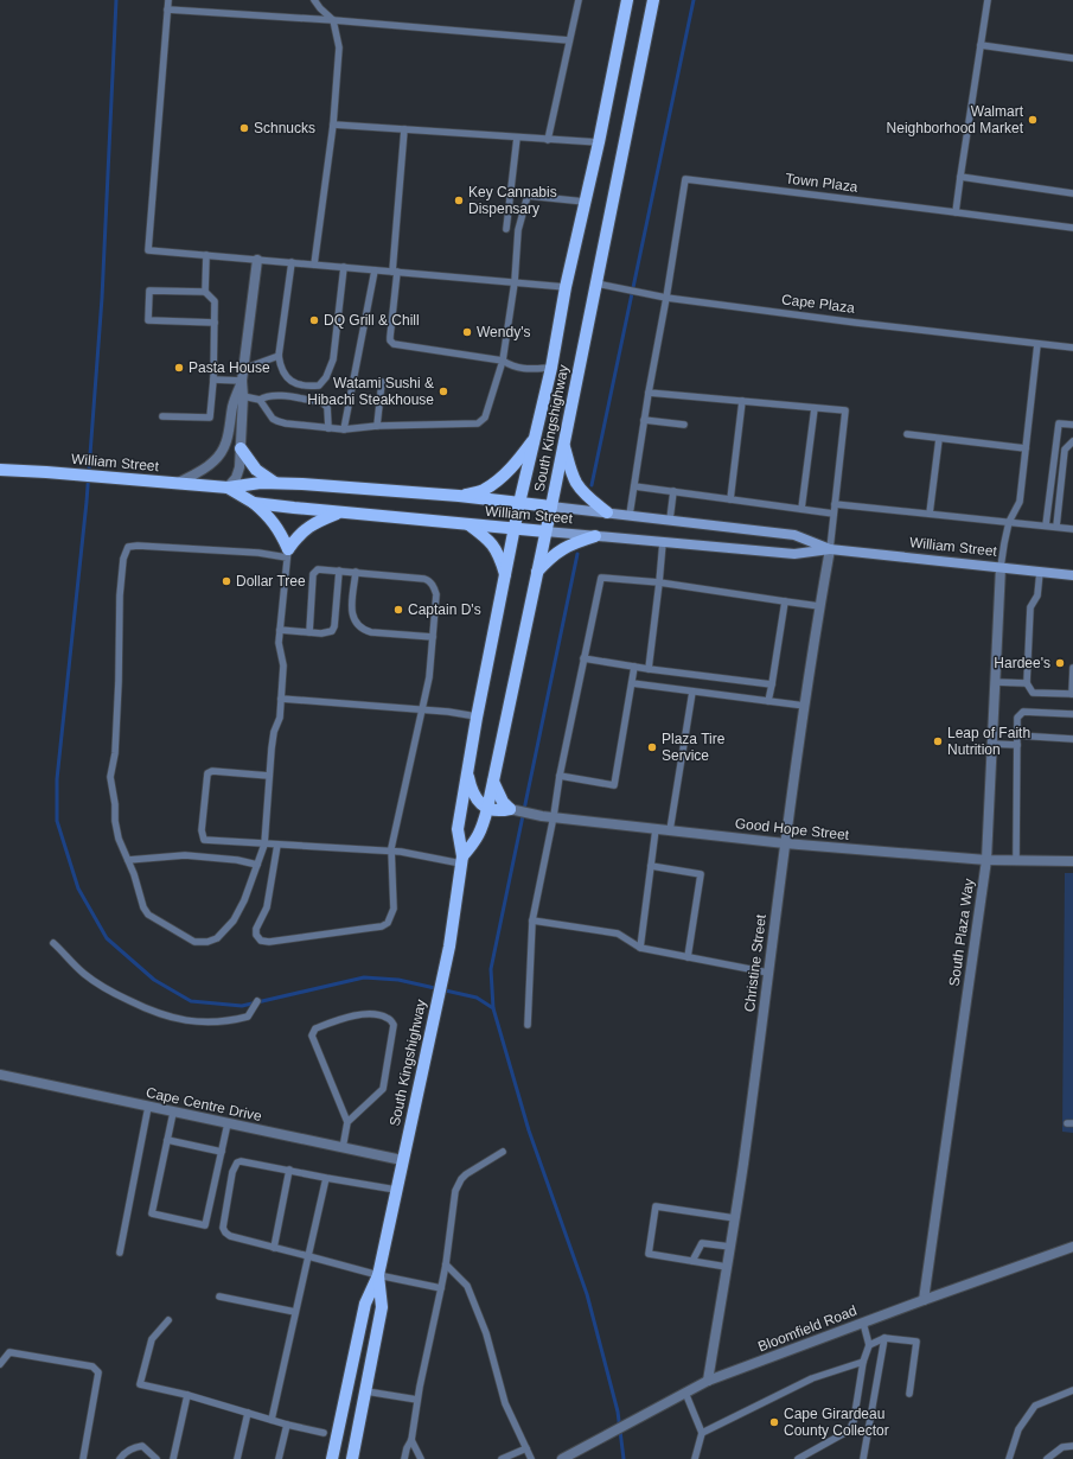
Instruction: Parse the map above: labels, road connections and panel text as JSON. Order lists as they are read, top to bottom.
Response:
{
  "streets": {
    "main road": ["South Kingshighway", "William Street"],
    "street": [
      "Good Hope Street",
      "South Plaza Way",
      "Christine Street",
      "Cape Centre Drive",
      "Bloomfield Road"
    ],
    "lane": ["Town Plaza", "Cape Plaza"]
  },
  "crossings": [
    ["Town Plaza", "Cape Plaza"],
    ["Cape Plaza", "South Kingshighway"],
    ["South Kingshighway", "William Street"],
    ["South Kingshighway", "Cape Centre Drive"],
    ["William Street", "South Plaza Way"],
    ["William Street", "Christine Street"],
    ["Good Hope Street", "South Plaza Way"],
    ["Good Hope Street", "Christine Street"],
    ["South Plaza Way", "Bloomfield Road"],
    ["Christine Street", "Bloomfield Road"]
  ],
  "places": [
    "Walmart Neighborhood Market",
    "Schnucks",
    "Key Cannabis Dispensary",
    "DQ Grill & Chill",
    "Wendy's",
    "Pasta House",
    "Watami Sushi & Hibachi Steakhouse",
    "Dollar Tree",
    "Captain D's",
    "Hardee's",
    "Leap of Faith Nutrition",
    "Plaza Tire Service",
    "Cape Girardeau County Collector"
  ]
}
